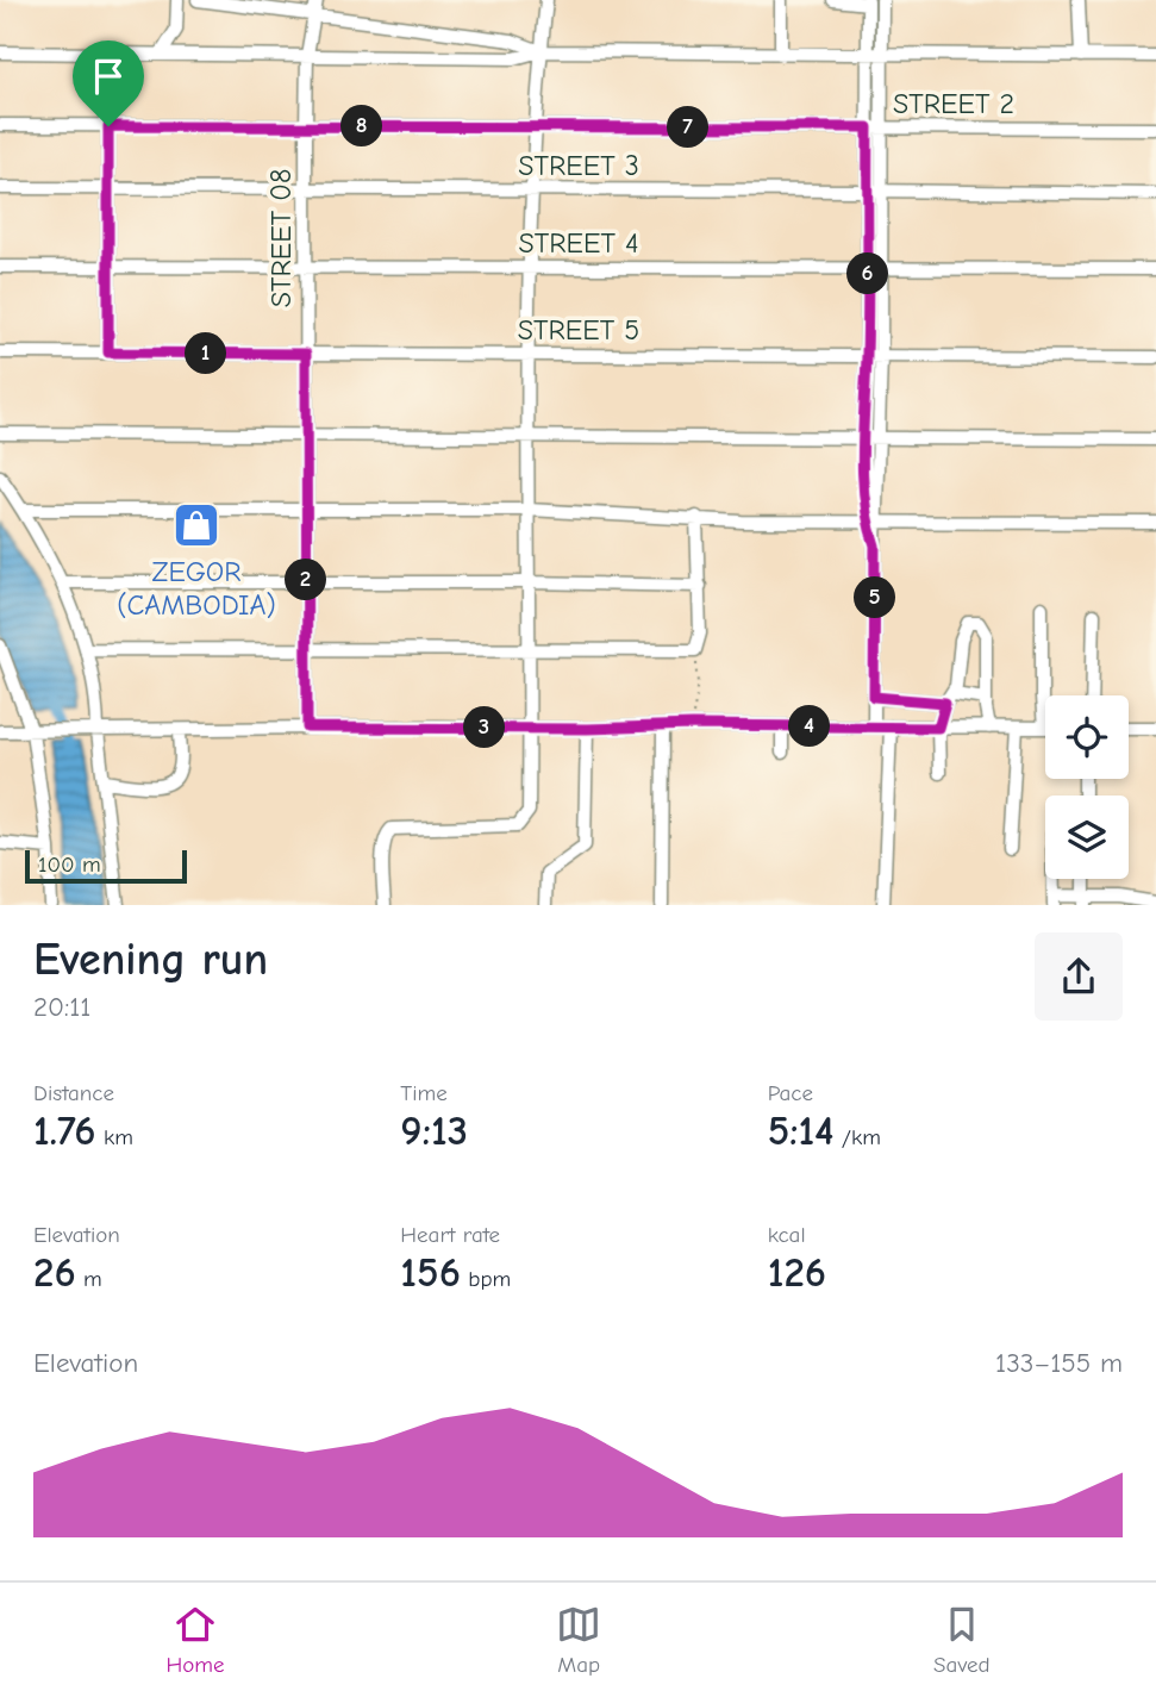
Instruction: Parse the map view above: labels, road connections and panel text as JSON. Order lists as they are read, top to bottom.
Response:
{
  "streets": {
    "street": [
      "STREET 2",
      "STREET 3",
      "STREET 08",
      "STREET 4",
      "STREET 5"
    ]
  },
  "crossings": [
    ["STREET 2", "STREET 08"],
    ["STREET 3", "STREET 08"],
    ["STREET 08", "STREET 4"],
    ["STREET 08", "STREET 5"]
  ],
  "places": {
    "shop": ["ZEGOR (CAMBODIA)"]
  },
  "scale_bar": "100 m",
  "page": {
    "pins": [
      "8",
      "7",
      "6",
      "1",
      "2",
      "5",
      "4",
      "3"
    ],
    "scale": "100 m",
    "heading": ["Evening run", "20:11"],
    "stats": [
      ["Distance", "1.76 km"],
      ["Time", "9:13"],
      ["Pace", "5:14 /km"],
      ["Elevation", "26 m"],
      ["Heart rate", "156 bpm"],
      ["kcal", "126"]
    ],
    "chart": ["Elevation", "133–155 m"],
    "tabs": ["Home", "Map", "Saved"]
  }
}
